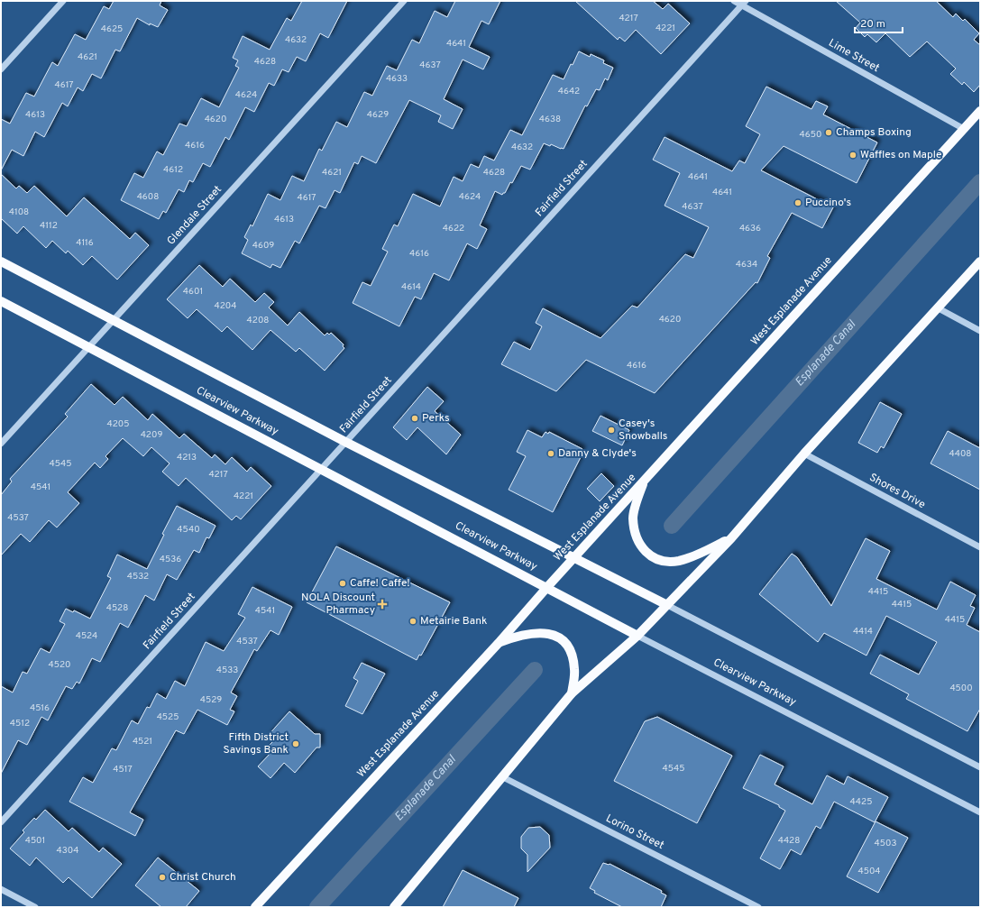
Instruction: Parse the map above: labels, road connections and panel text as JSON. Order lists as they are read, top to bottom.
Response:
{
  "streets": {
    "main road": ["West Esplanade Avenue", "Clearview Parkway"],
    "street": [
      "Lime Street",
      "Fairfield Street",
      "Glendale Street",
      "Shores Drive",
      "Lorino Street"
    ]
  },
  "crossings": [
    ["Lime Street", "Fairfield Street"],
    ["Lime Street", "West Esplanade Avenue"],
    ["Fairfield Street", "Clearview Parkway"],
    ["Glendale Street", "Clearview Parkway"],
    ["West Esplanade Avenue", "Clearview Parkway"]
  ],
  "water": ["Esplanade Canal"],
  "places": {
    "other": [
      "Champs Boxing",
      "Waffles on Maple",
      "Puccino's",
      "Perks",
      "Casey's Snowballs",
      "Danny & Clyde's",
      "Caffe! Caffe!",
      "Metairie Bank",
      "Fifth District Savings Bank",
      "Christ Church"
    ],
    "health": ["NOLA Discount Pharmacy"]
  },
  "house_numbers": [
    "4217",
    "4221",
    "4625",
    "4632",
    "4641",
    "4621",
    "4628",
    "4637",
    "4633",
    "4617",
    "4642",
    "4624",
    "4613",
    "4629",
    "4620",
    "4638",
    "4650",
    "4616",
    "4632",
    "4612",
    "4621",
    "4628",
    "4641",
    "4641",
    "4608",
    "4624",
    "4617",
    "4637",
    "4108",
    "4613",
    "4112",
    "4622",
    "4636",
    "4116",
    "4609",
    "4616",
    "4634",
    "4614",
    "4601",
    "4204",
    "4620",
    "4208",
    "4616",
    "4205",
    "4209",
    "4408",
    "4213",
    "4545",
    "4217",
    "4541",
    "4221",
    "4537",
    "4540",
    "4536",
    "4532",
    "4415",
    "4415",
    "4528",
    "4541",
    "4415",
    "4414",
    "4524",
    "4537",
    "4520",
    "4533",
    "4500",
    "4529",
    "4516",
    "4525",
    "4512",
    "4521",
    "4545",
    "4517",
    "4425",
    "4501",
    "4428",
    "4503",
    "4304",
    "4504"
  ],
  "scale_bar": "20 m"
}
